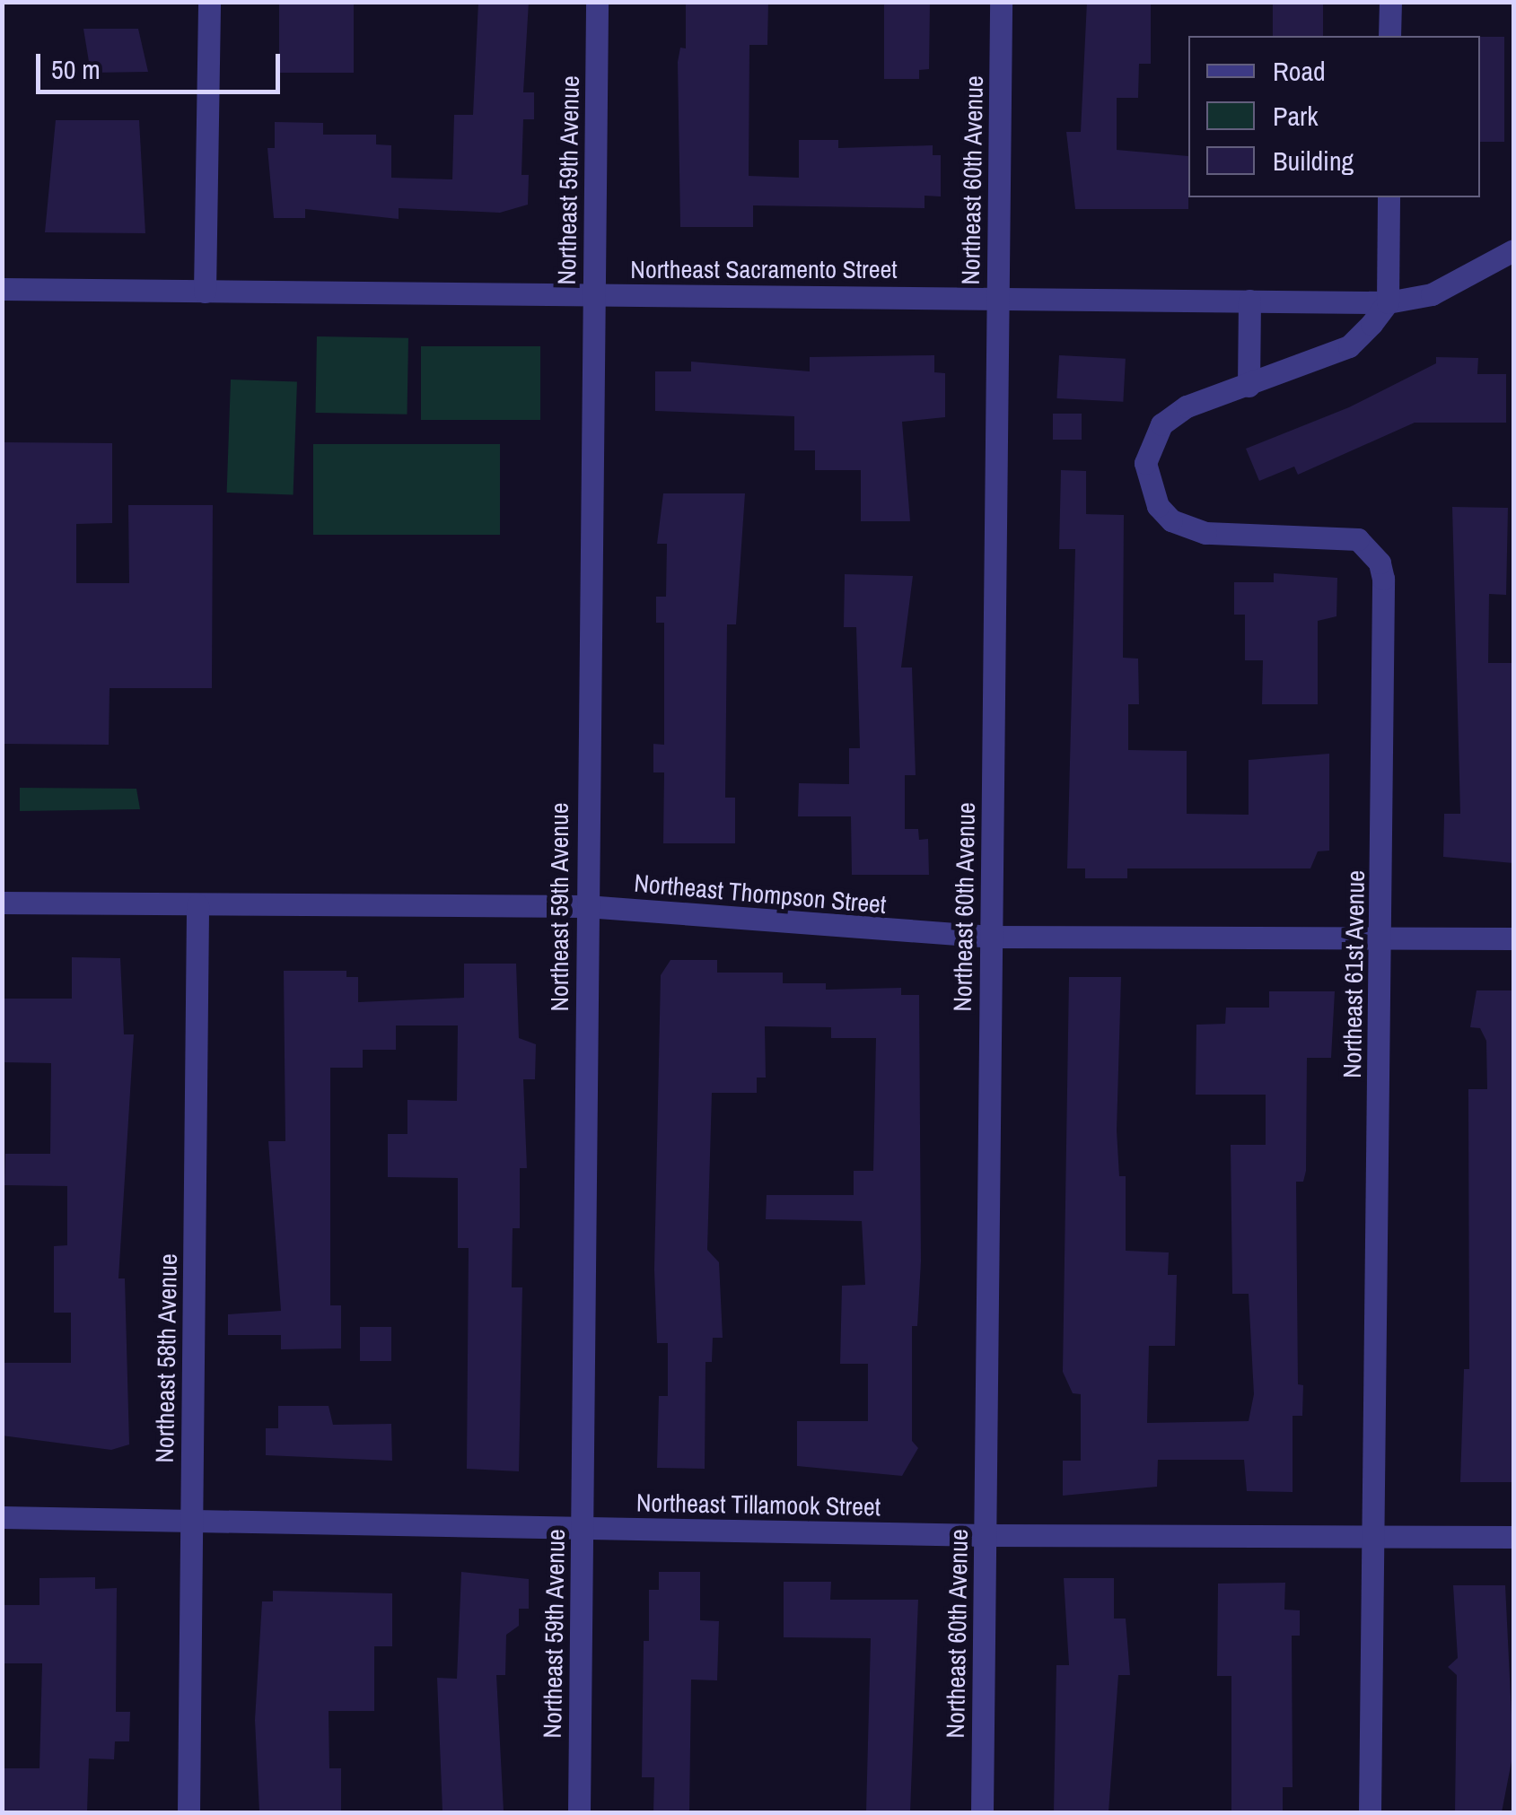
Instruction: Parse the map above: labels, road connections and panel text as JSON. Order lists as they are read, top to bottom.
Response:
{
  "streets": {
    "street": [
      "Northeast 59th Avenue",
      "Northeast 60th Avenue",
      "Northeast Sacramento Street",
      "Northeast Thompson Street",
      "Northeast 61st Avenue",
      "Northeast 58th Avenue",
      "Northeast Tillamook Street"
    ]
  },
  "crossings": [
    ["Northeast 59th Avenue", "Northeast Sacramento Street"],
    ["Northeast 59th Avenue", "Northeast Thompson Street"],
    ["Northeast 59th Avenue", "Northeast Tillamook Street"],
    ["Northeast 60th Avenue", "Northeast Sacramento Street"],
    ["Northeast 60th Avenue", "Northeast Thompson Street"],
    ["Northeast 60th Avenue", "Northeast Tillamook Street"],
    ["Northeast Sacramento Street", "Northeast 61st Avenue"],
    ["Northeast Thompson Street", "Northeast 61st Avenue"],
    ["Northeast Thompson Street", "Northeast 58th Avenue"],
    ["Northeast 61st Avenue", "Northeast Tillamook Street"],
    ["Northeast 58th Avenue", "Northeast Tillamook Street"]
  ],
  "legend": ["Road", "Park", "Building"],
  "scale_bar": "50 m"
}
